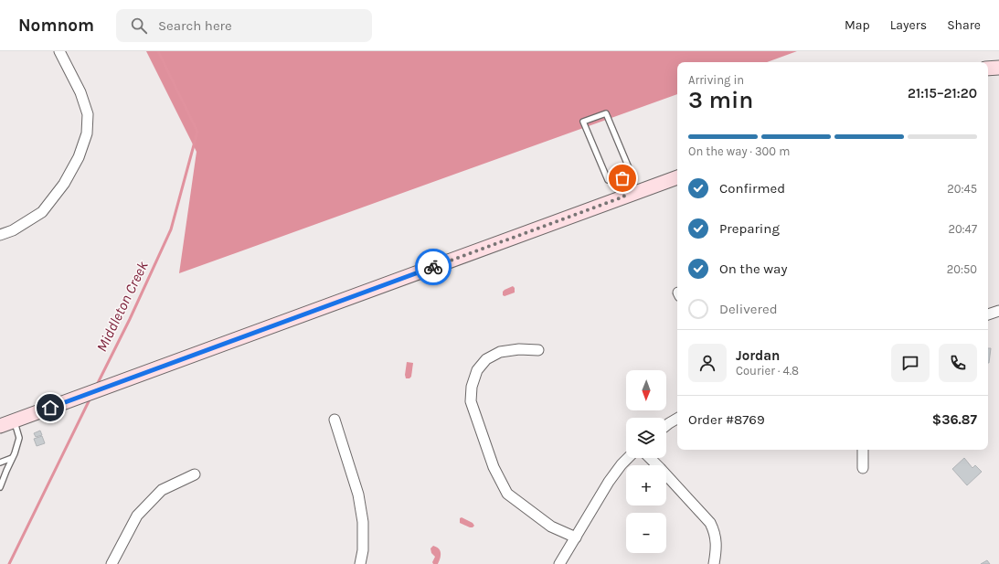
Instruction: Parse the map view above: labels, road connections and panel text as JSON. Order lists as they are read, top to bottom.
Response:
{
  "water": ["Middleton Creek"],
  "north": "bottom",
  "page": {
    "header": "Nomnom",
    "search": "Search here",
    "nav": ["Map", "Layers", "Share"],
    "heading": ["3 min", "Arriving in", "21:15–21:20"],
    "panel": [
      "Jordan",
      "Courier · 4.8",
      "Order #8769",
      "$36.87"
    ],
    "bar": "On the way · 300 m",
    "list": [
      ["Confirmed", "20:45"],
      ["Preparing", "20:47"],
      ["On the way", "20:50"],
      "Delivered"
    ],
    "map_buttons": ["+", "−"]
  }
}
